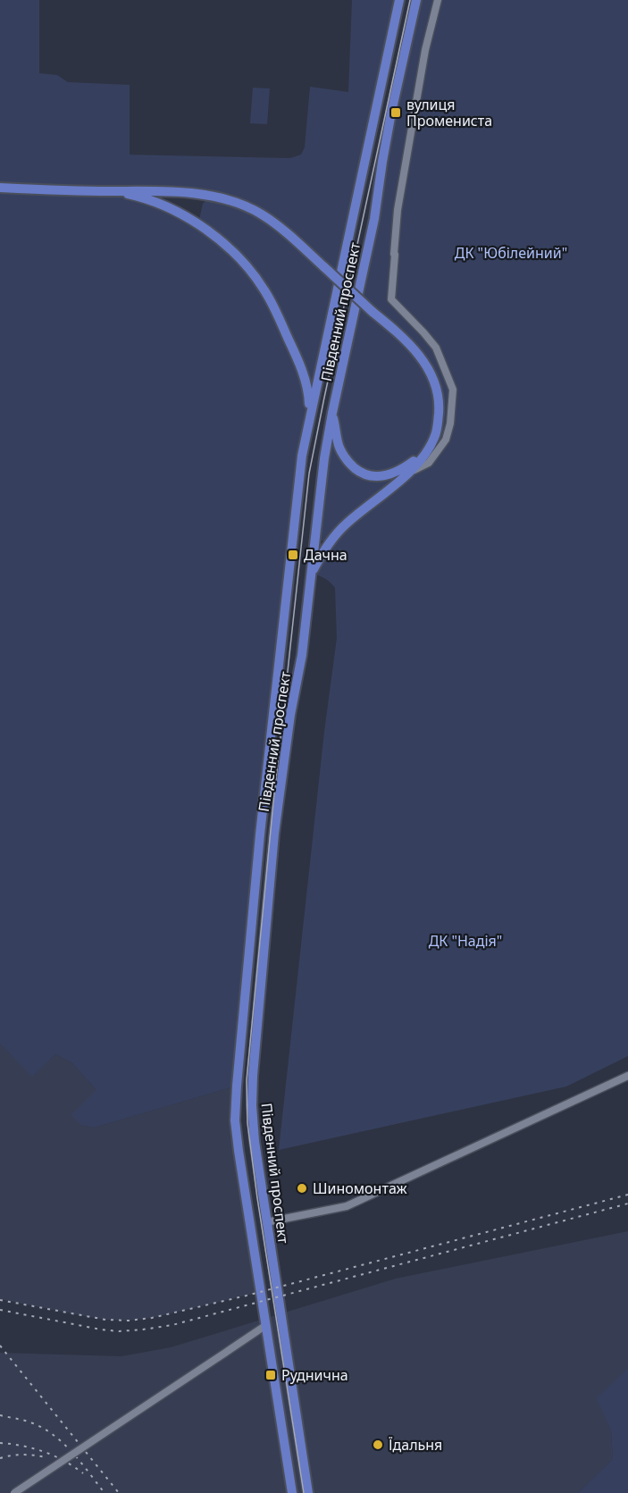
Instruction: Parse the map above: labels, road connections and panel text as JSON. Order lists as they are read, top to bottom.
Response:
{
  "streets": {
    "main road": ["Південний проспект"]
  },
  "parks": ["ДК \"Юбілейний\"", "ДК \"Надія\""],
  "places": {
    "transit": ["вулиця Промениста", "Дачна", "Руднична"],
    "other": ["Шиномонтаж", "Їдальня"]
  }
}
